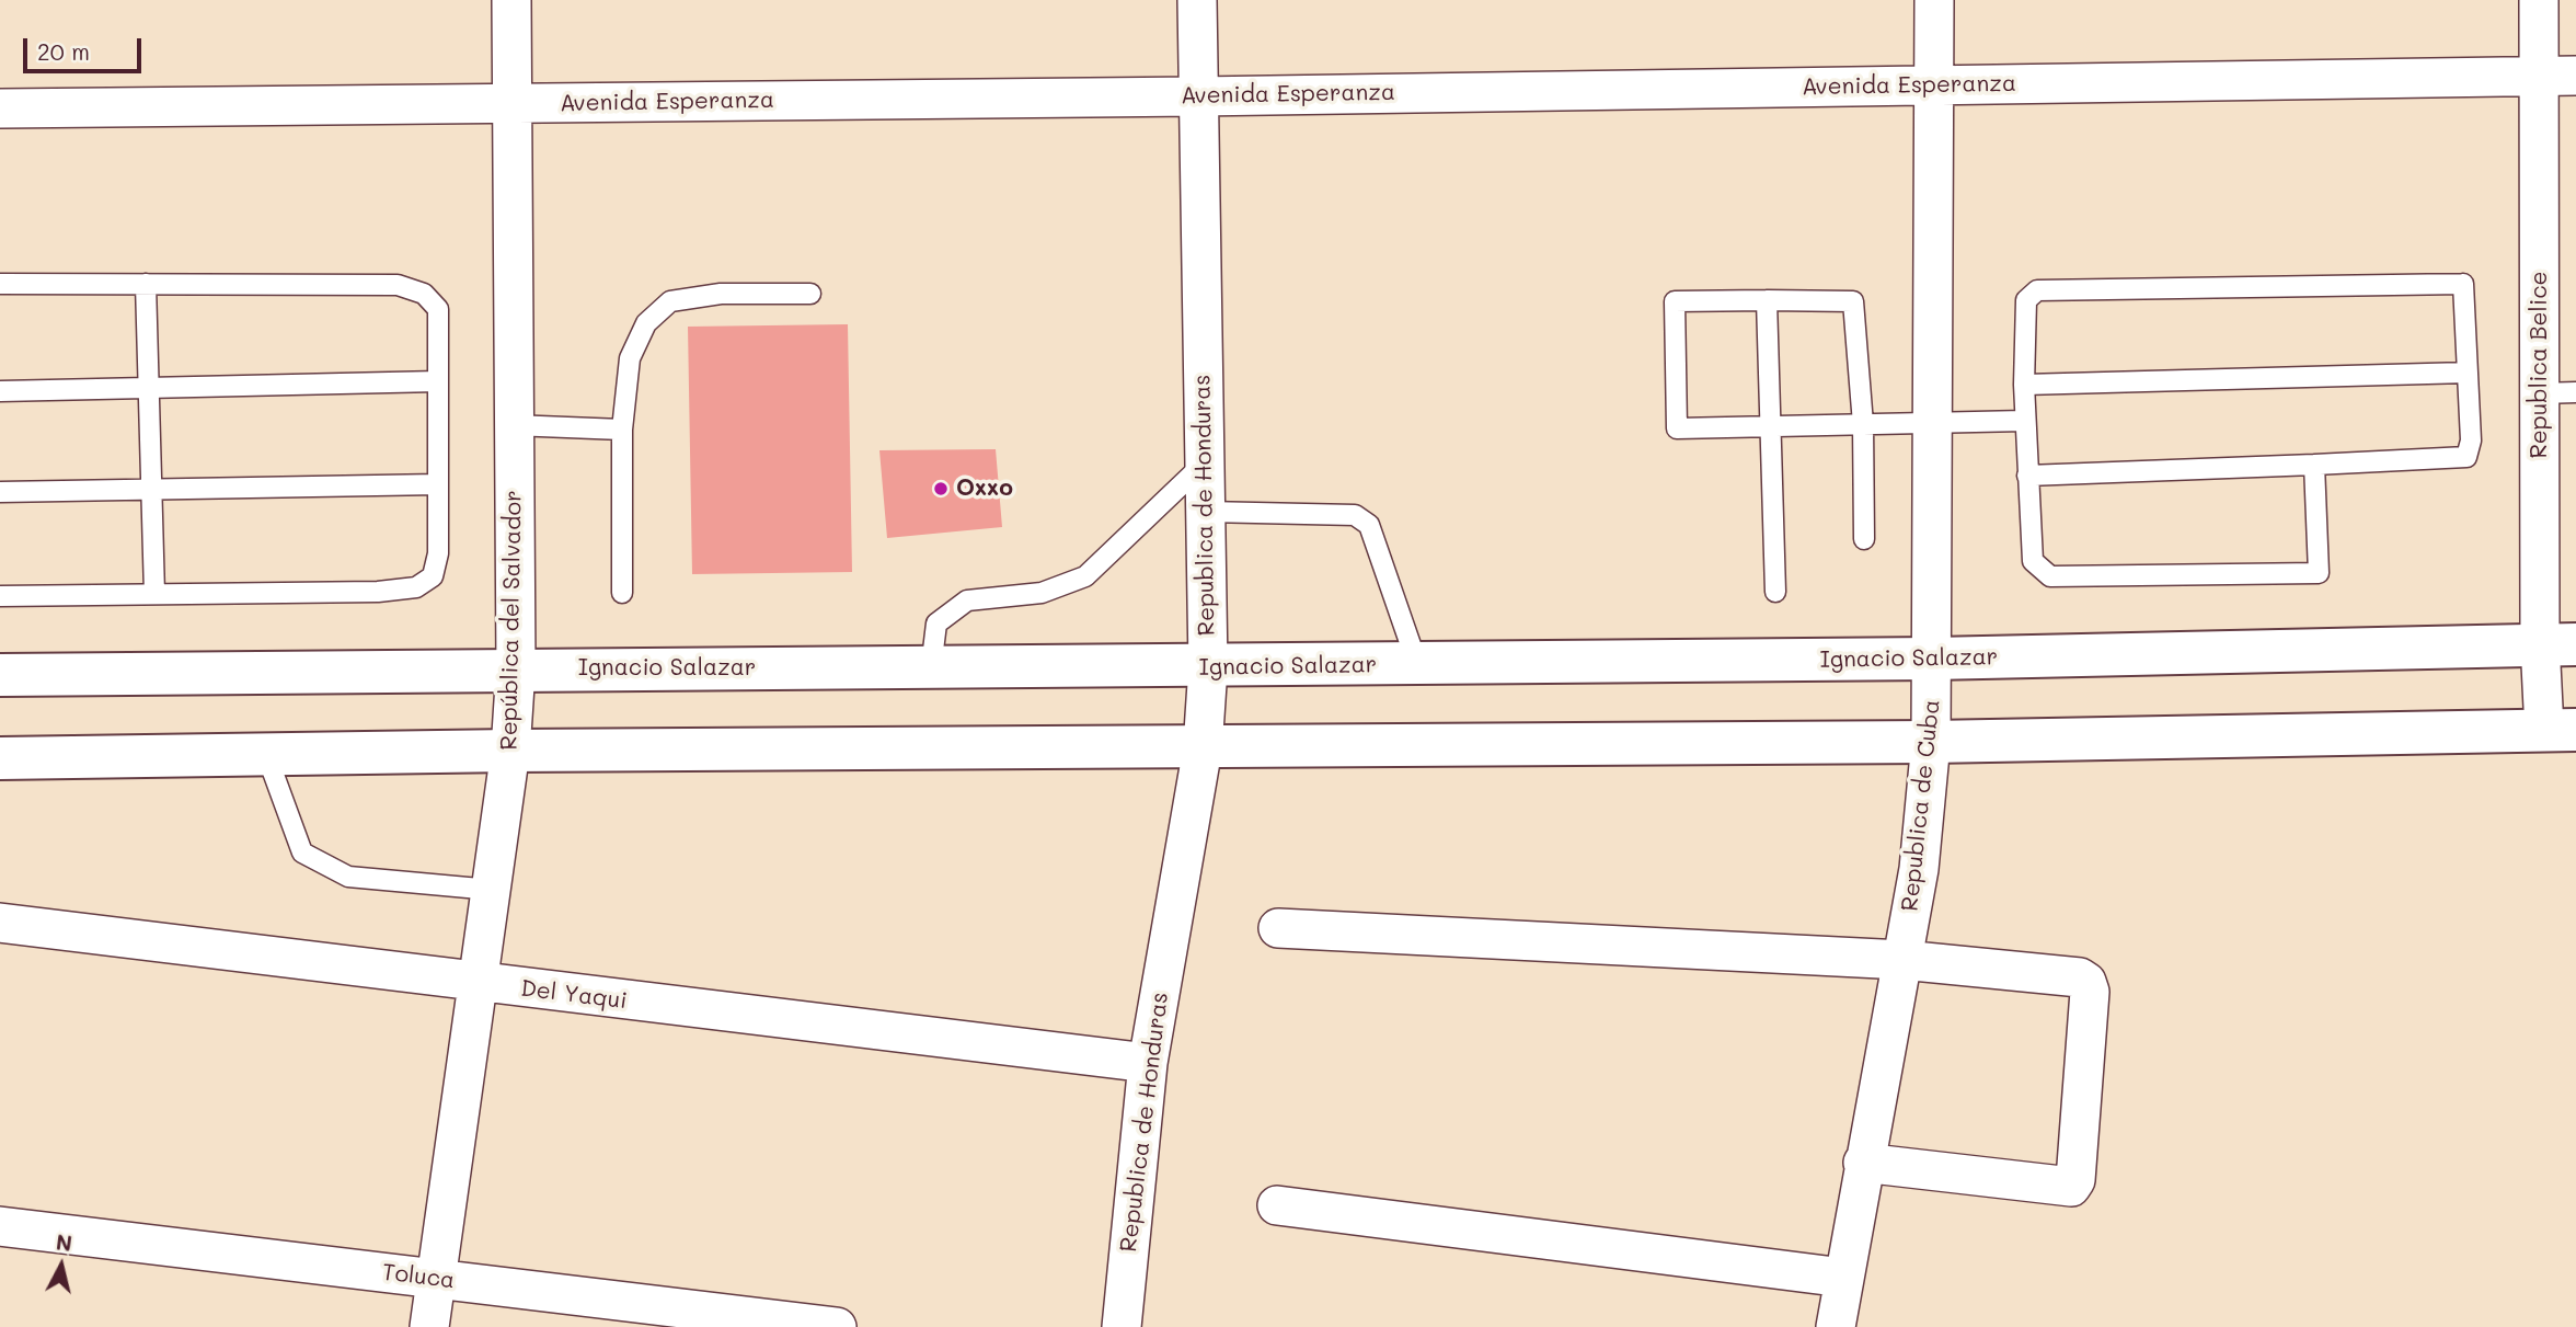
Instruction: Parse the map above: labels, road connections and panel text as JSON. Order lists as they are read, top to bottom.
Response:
{
  "streets": {
    "main road": ["Ignacio Salazar"],
    "street": [
      "Avenida Esperanza",
      "Republica Belice",
      "Republica de Honduras",
      "República del Salvador",
      "Republica de Cuba",
      "Del Yaqui",
      "Toluca"
    ]
  },
  "crossings": [
    ["Avenida Esperanza", "Republica Belice"],
    ["Avenida Esperanza", "Republica de Honduras"],
    ["Avenida Esperanza", "República del Salvador"],
    ["Avenida Esperanza", "Republica de Cuba"],
    ["Republica Belice", "Ignacio Salazar"],
    ["Republica de Honduras", "Ignacio Salazar"],
    ["Republica de Honduras", "Del Yaqui"],
    ["República del Salvador", "Ignacio Salazar"],
    ["República del Salvador", "Del Yaqui"],
    ["República del Salvador", "Toluca"],
    ["Ignacio Salazar", "Republica de Cuba"]
  ],
  "places": ["Oxxo"],
  "scale_bar": "20 m",
  "north": "top"
}
